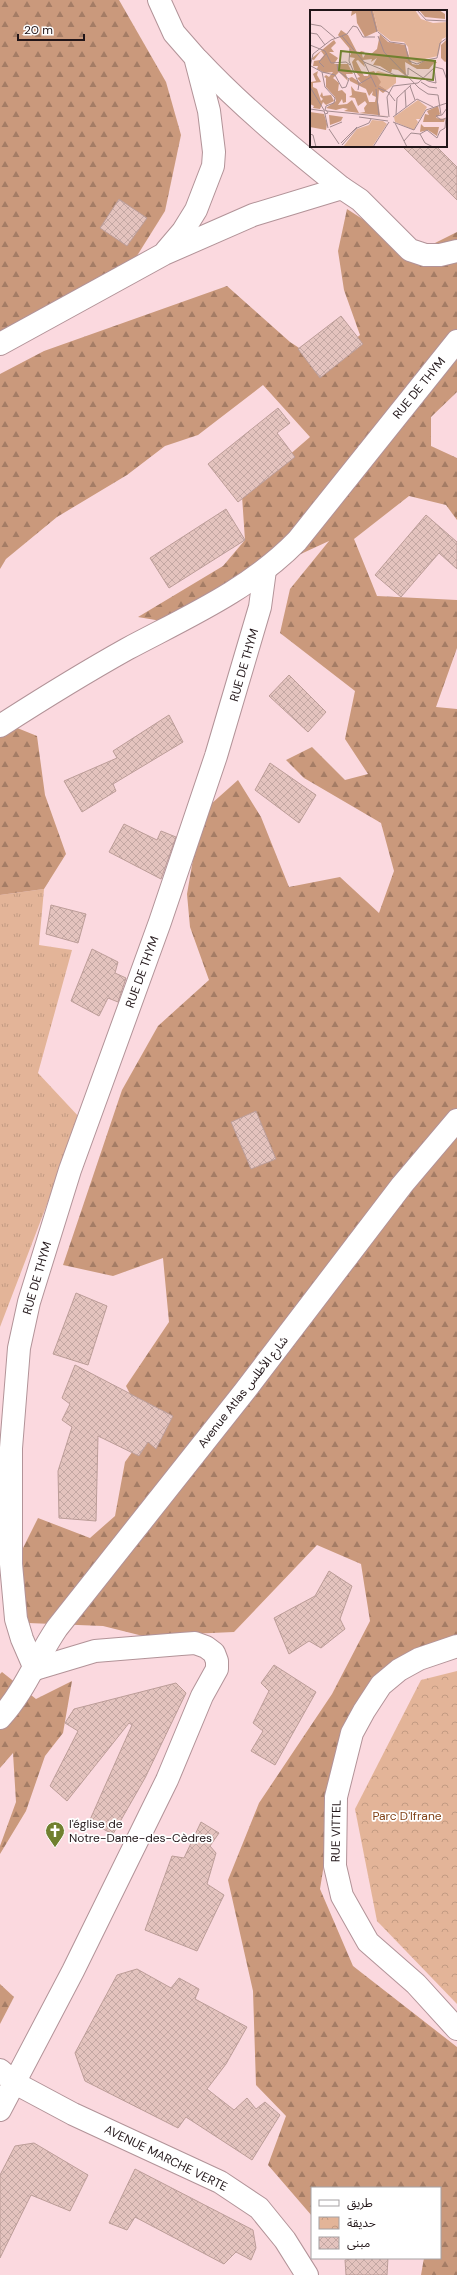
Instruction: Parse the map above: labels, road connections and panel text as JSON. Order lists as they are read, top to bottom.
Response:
{
  "streets": {
    "street": [
      "RUE DE THYM",
      "Avenue Atlas شارع الأطلس",
      "RUE VITTEL",
      "AVENUE MARCHE VERTE"
    ]
  },
  "crossings": [
    ["RUE DE THYM", "Avenue Atlas شارع الأطلس"]
  ],
  "parks": ["Parc D'Ifrane"],
  "places": {
    "church": ["l'église de Notre-Dame-des-Cèdres"]
  },
  "legend": ["طريق", "حديقة", "مبنى"],
  "scale_bar": "20 m"
}
